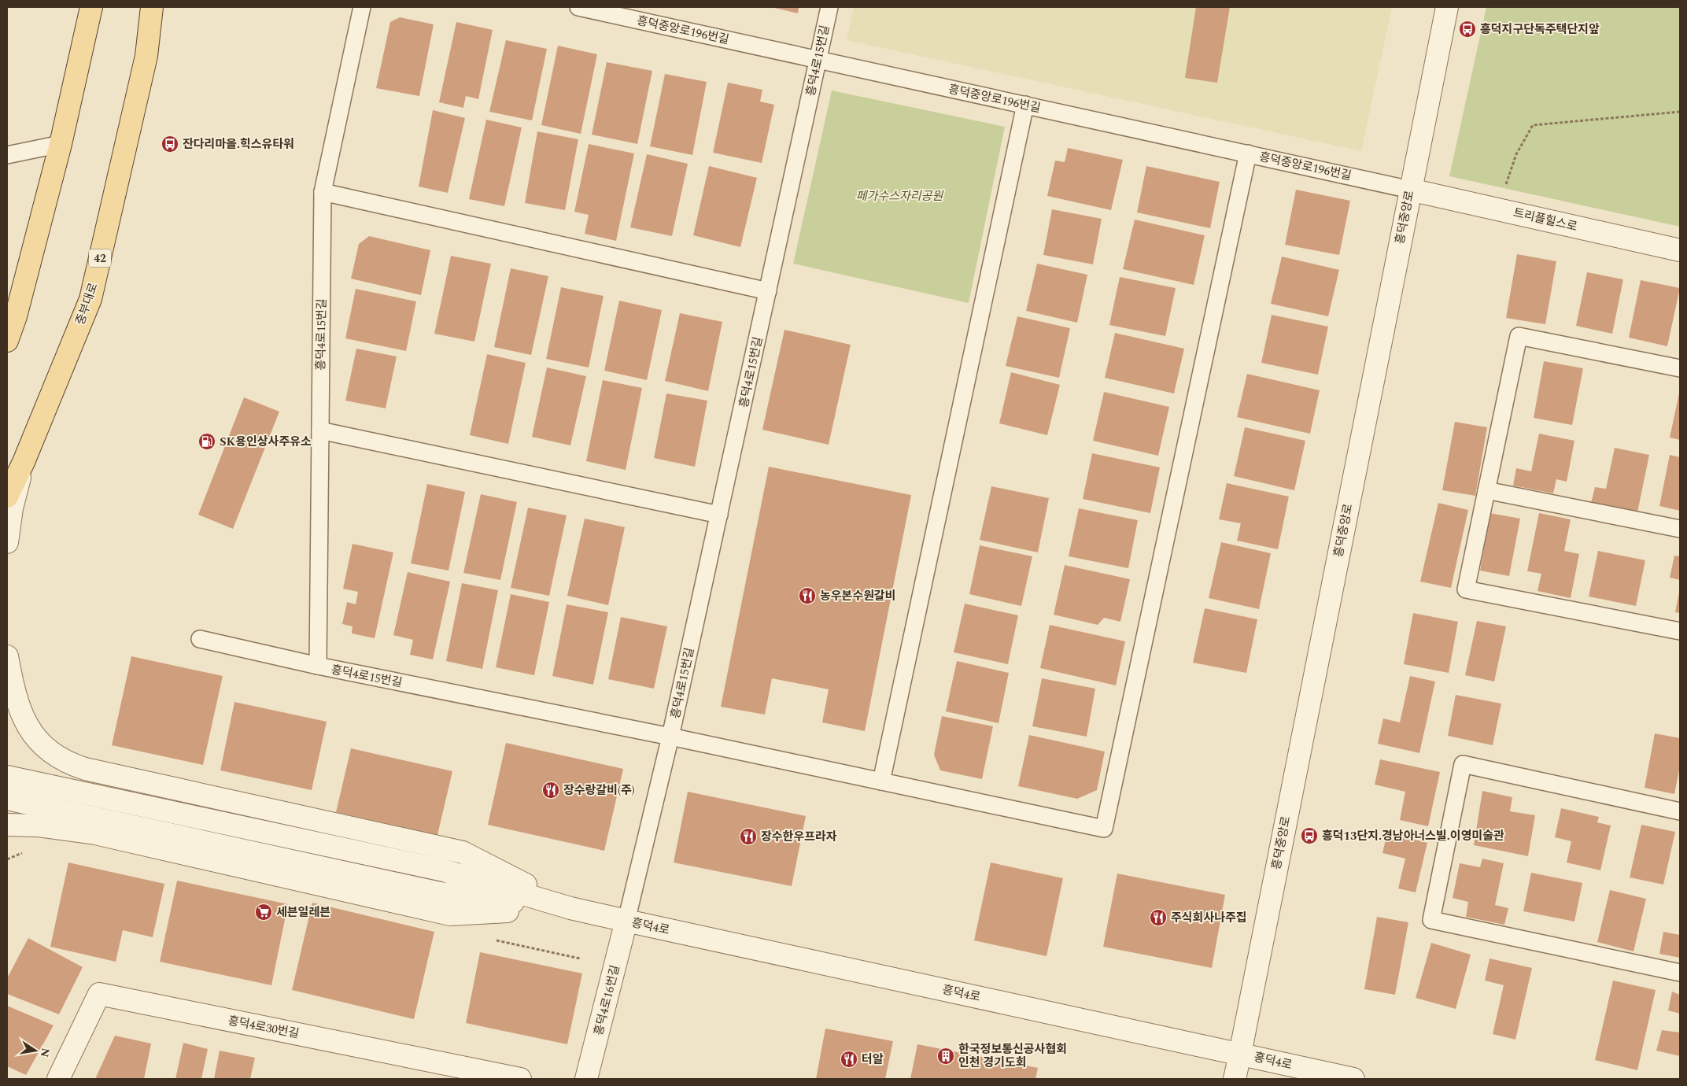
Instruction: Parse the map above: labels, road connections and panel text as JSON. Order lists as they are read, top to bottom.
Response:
{
  "streets": {
    "main road": ["42", "중부대로"],
    "street": [
      "흥덕중앙로",
      "트리플힐스로",
      "흥덕4로",
      "흥덕4로16번길",
      "흥덕4로30번길"
    ],
    "lane": ["흥덕중앙로196번길", "흥덕4로15번길"]
  },
  "crossings": [
    ["흥덕중앙로196번길", "흥덕4로15번길"],
    ["흥덕중앙로196번길", "흥덕중앙로"],
    ["흥덕중앙로196번길", "트리플힐스로"],
    ["흥덕4로15번길", "흥덕4로"],
    ["흥덕4로15번길", "흥덕4로16번길"],
    ["흥덕중앙로", "트리플힐스로"],
    ["흥덕중앙로", "흥덕4로"],
    ["흥덕4로", "흥덕4로16번길"]
  ],
  "parks": ["페가수스자리공원"],
  "places": {
    "bus stop": ["흥덕지구단독주택단지앞", "잔다리마을.힉스유타워", "흥덕13단지.경남아너스빌.이영미술관"],
    "fuel station": ["SK용인상사주유소"],
    "restaurant": [
      "농우본수원갈비",
      "장수랑갈비(주)",
      "장수한우프라자",
      "주식회사나주집",
      "터알"
    ],
    "supermarket": ["세븐일레븐"],
    "building": ["한국정보통신공사협회 인천 경기도회"]
  },
  "north": "right"
}
